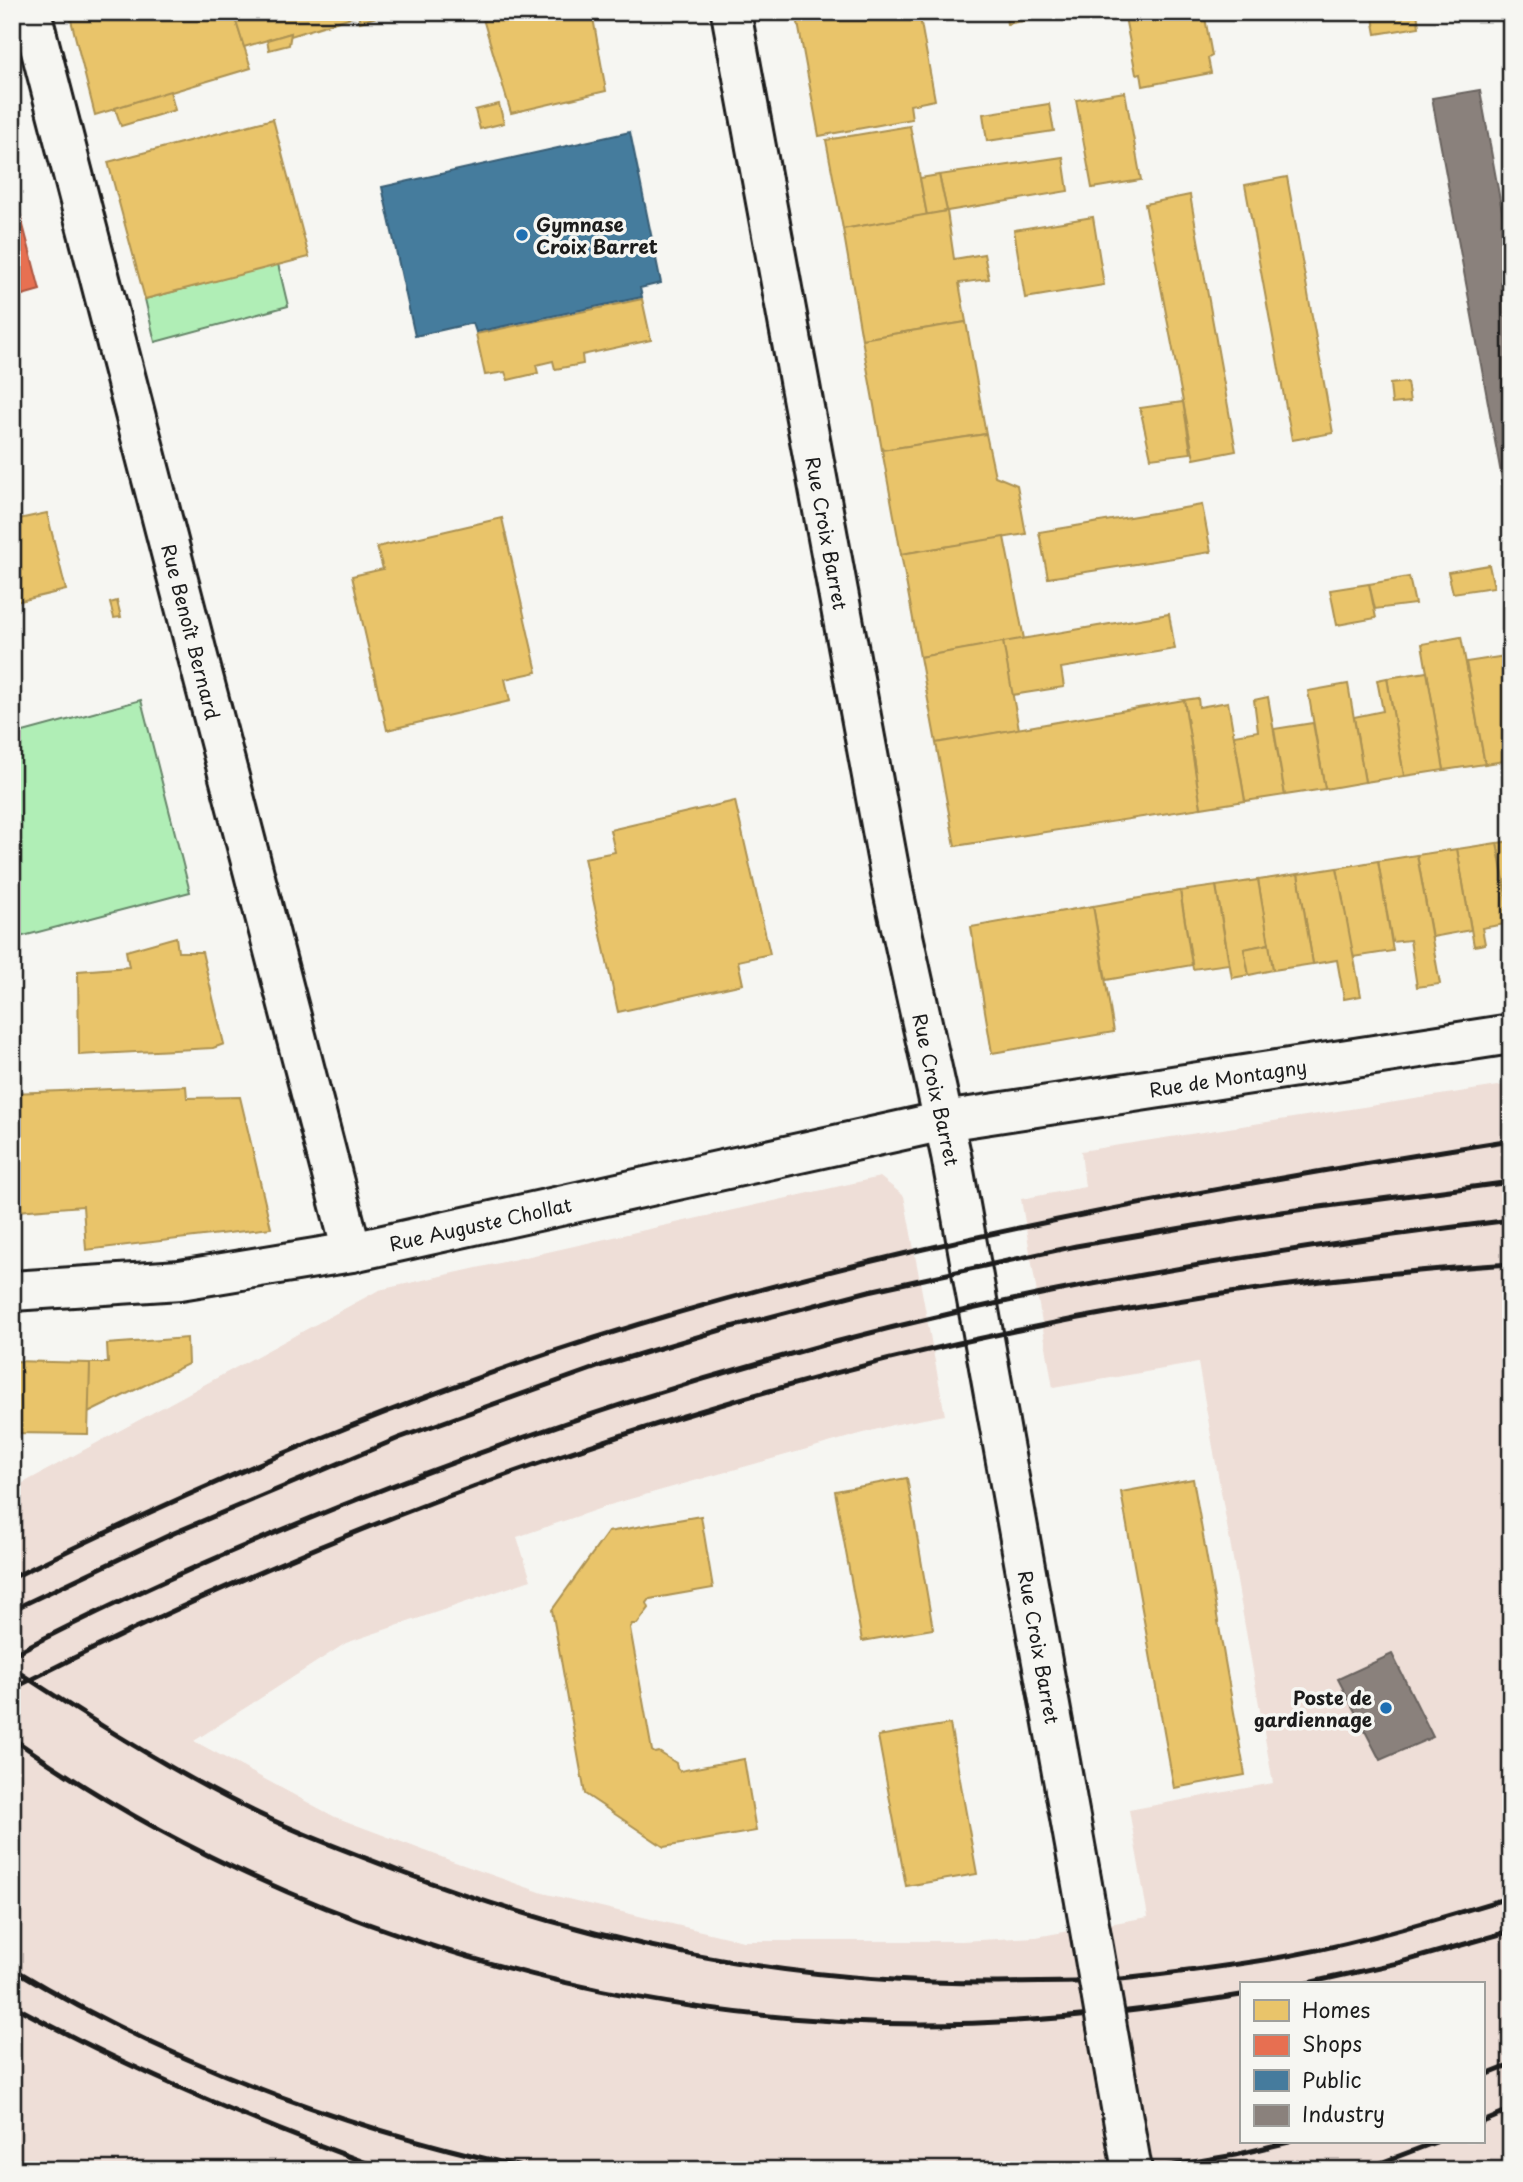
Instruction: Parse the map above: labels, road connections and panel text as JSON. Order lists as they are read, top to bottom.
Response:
{
  "streets": {
    "street": [
      "Rue Croix Barret",
      "Rue Benoît Bernard",
      "Rue de Montagny",
      "Rue Auguste Chollat"
    ]
  },
  "crossings": [
    ["Rue Croix Barret", "Rue de Montagny"],
    ["Rue Croix Barret", "Rue Auguste Chollat"],
    ["Rue Benoît Bernard", "Rue Auguste Chollat"],
    ["Rue de Montagny", "Rue Auguste Chollat"]
  ],
  "places": ["Gymnase Croix Barret", "Poste de gardiennage"],
  "legend": [
    "Homes",
    "Shops",
    "Public",
    "Industry"
  ]
}
